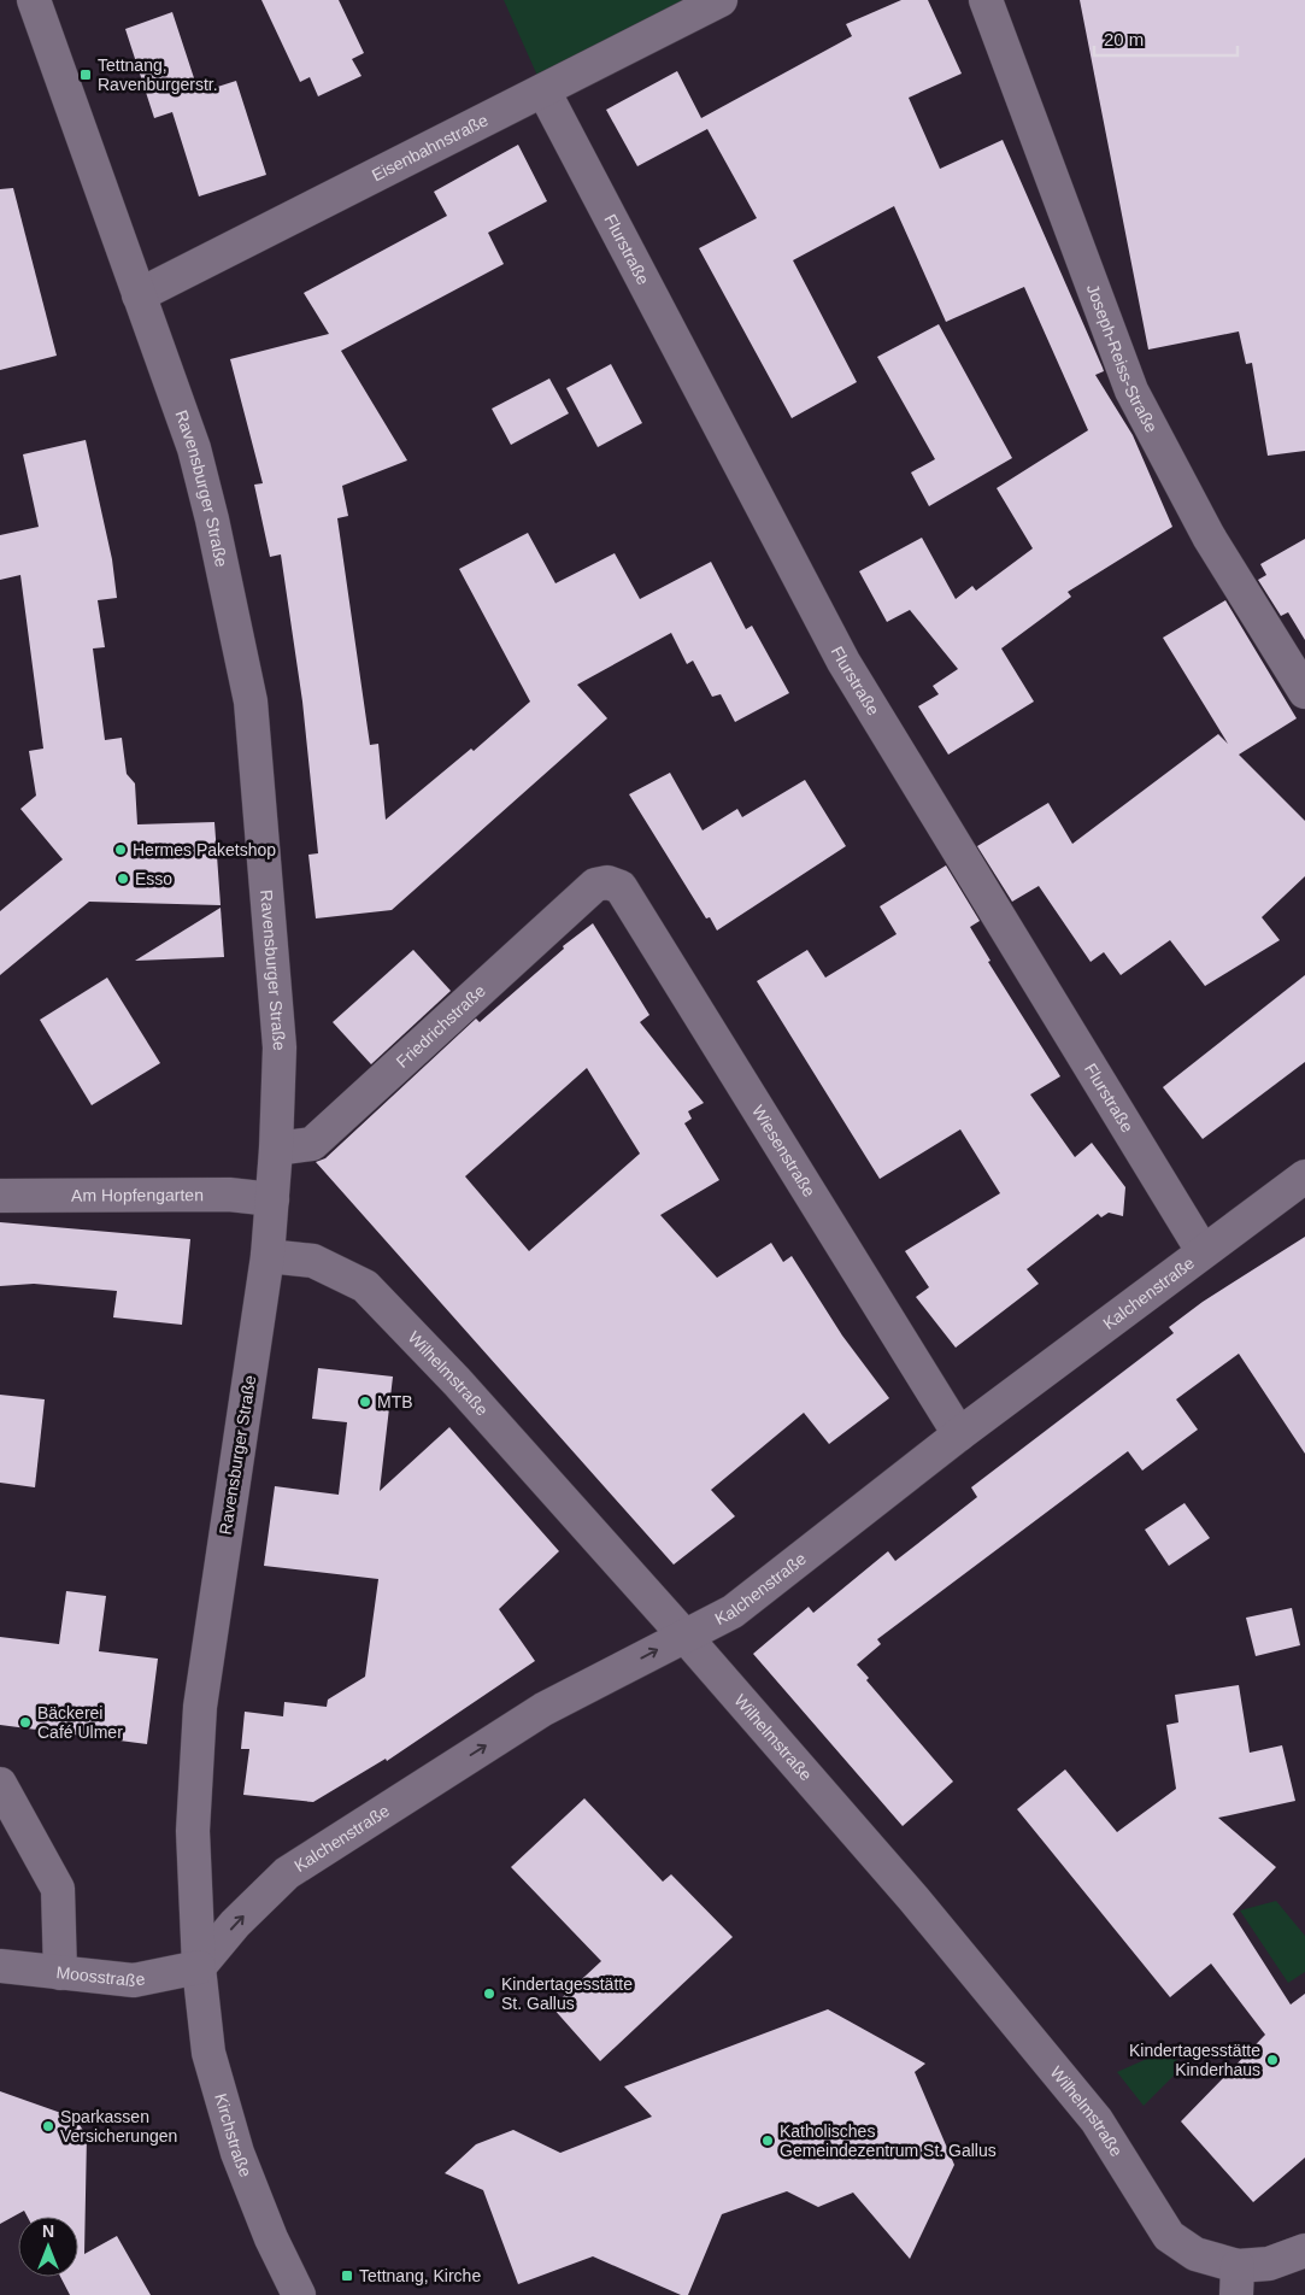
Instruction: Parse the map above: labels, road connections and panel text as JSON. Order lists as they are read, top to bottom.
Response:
{
  "streets": {
    "street": [
      "Eisenbahnstraße",
      "Flurstraße",
      "Joseph-Reiss-Straße",
      "Ravensburger Straße",
      "Friedrichstraße",
      "Wiesenstraße",
      "Am Hopfengarten",
      "Kalchenstraße",
      "Wilhelmstraße",
      "Moosstraße",
      "Kirchstraße"
    ]
  },
  "crossings": [
    ["Eisenbahnstraße", "Flurstraße"],
    ["Eisenbahnstraße", "Ravensburger Straße"],
    ["Flurstraße", "Kalchenstraße"],
    ["Ravensburger Straße", "Friedrichstraße"],
    ["Ravensburger Straße", "Am Hopfengarten"],
    ["Ravensburger Straße", "Kalchenstraße"],
    ["Ravensburger Straße", "Wilhelmstraße"],
    ["Ravensburger Straße", "Moosstraße"],
    ["Ravensburger Straße", "Kirchstraße"],
    ["Friedrichstraße", "Wiesenstraße"],
    ["Wiesenstraße", "Kalchenstraße"],
    ["Kalchenstraße", "Wilhelmstraße"],
    ["Kalchenstraße", "Moosstraße"],
    ["Kalchenstraße", "Kirchstraße"],
    ["Moosstraße", "Kirchstraße"]
  ],
  "one_way": ["Kalchenstraße"],
  "places": {
    "transit": ["Tettnang, Ravenburgerstr.", "Tettnang, Kirche"],
    "other": [
      "Hermes Paketshop",
      "Esso",
      "MTB",
      "Bäckerei Café Ulmer",
      "Kindertagesstätte St. Gallus",
      "Kindertagesstätte Kinderhaus",
      "Sparkassen Versicherungen",
      "Katholisches Gemeindezentrum St. Gallus"
    ]
  },
  "scale_bar": "20 m",
  "north": "top"
}
